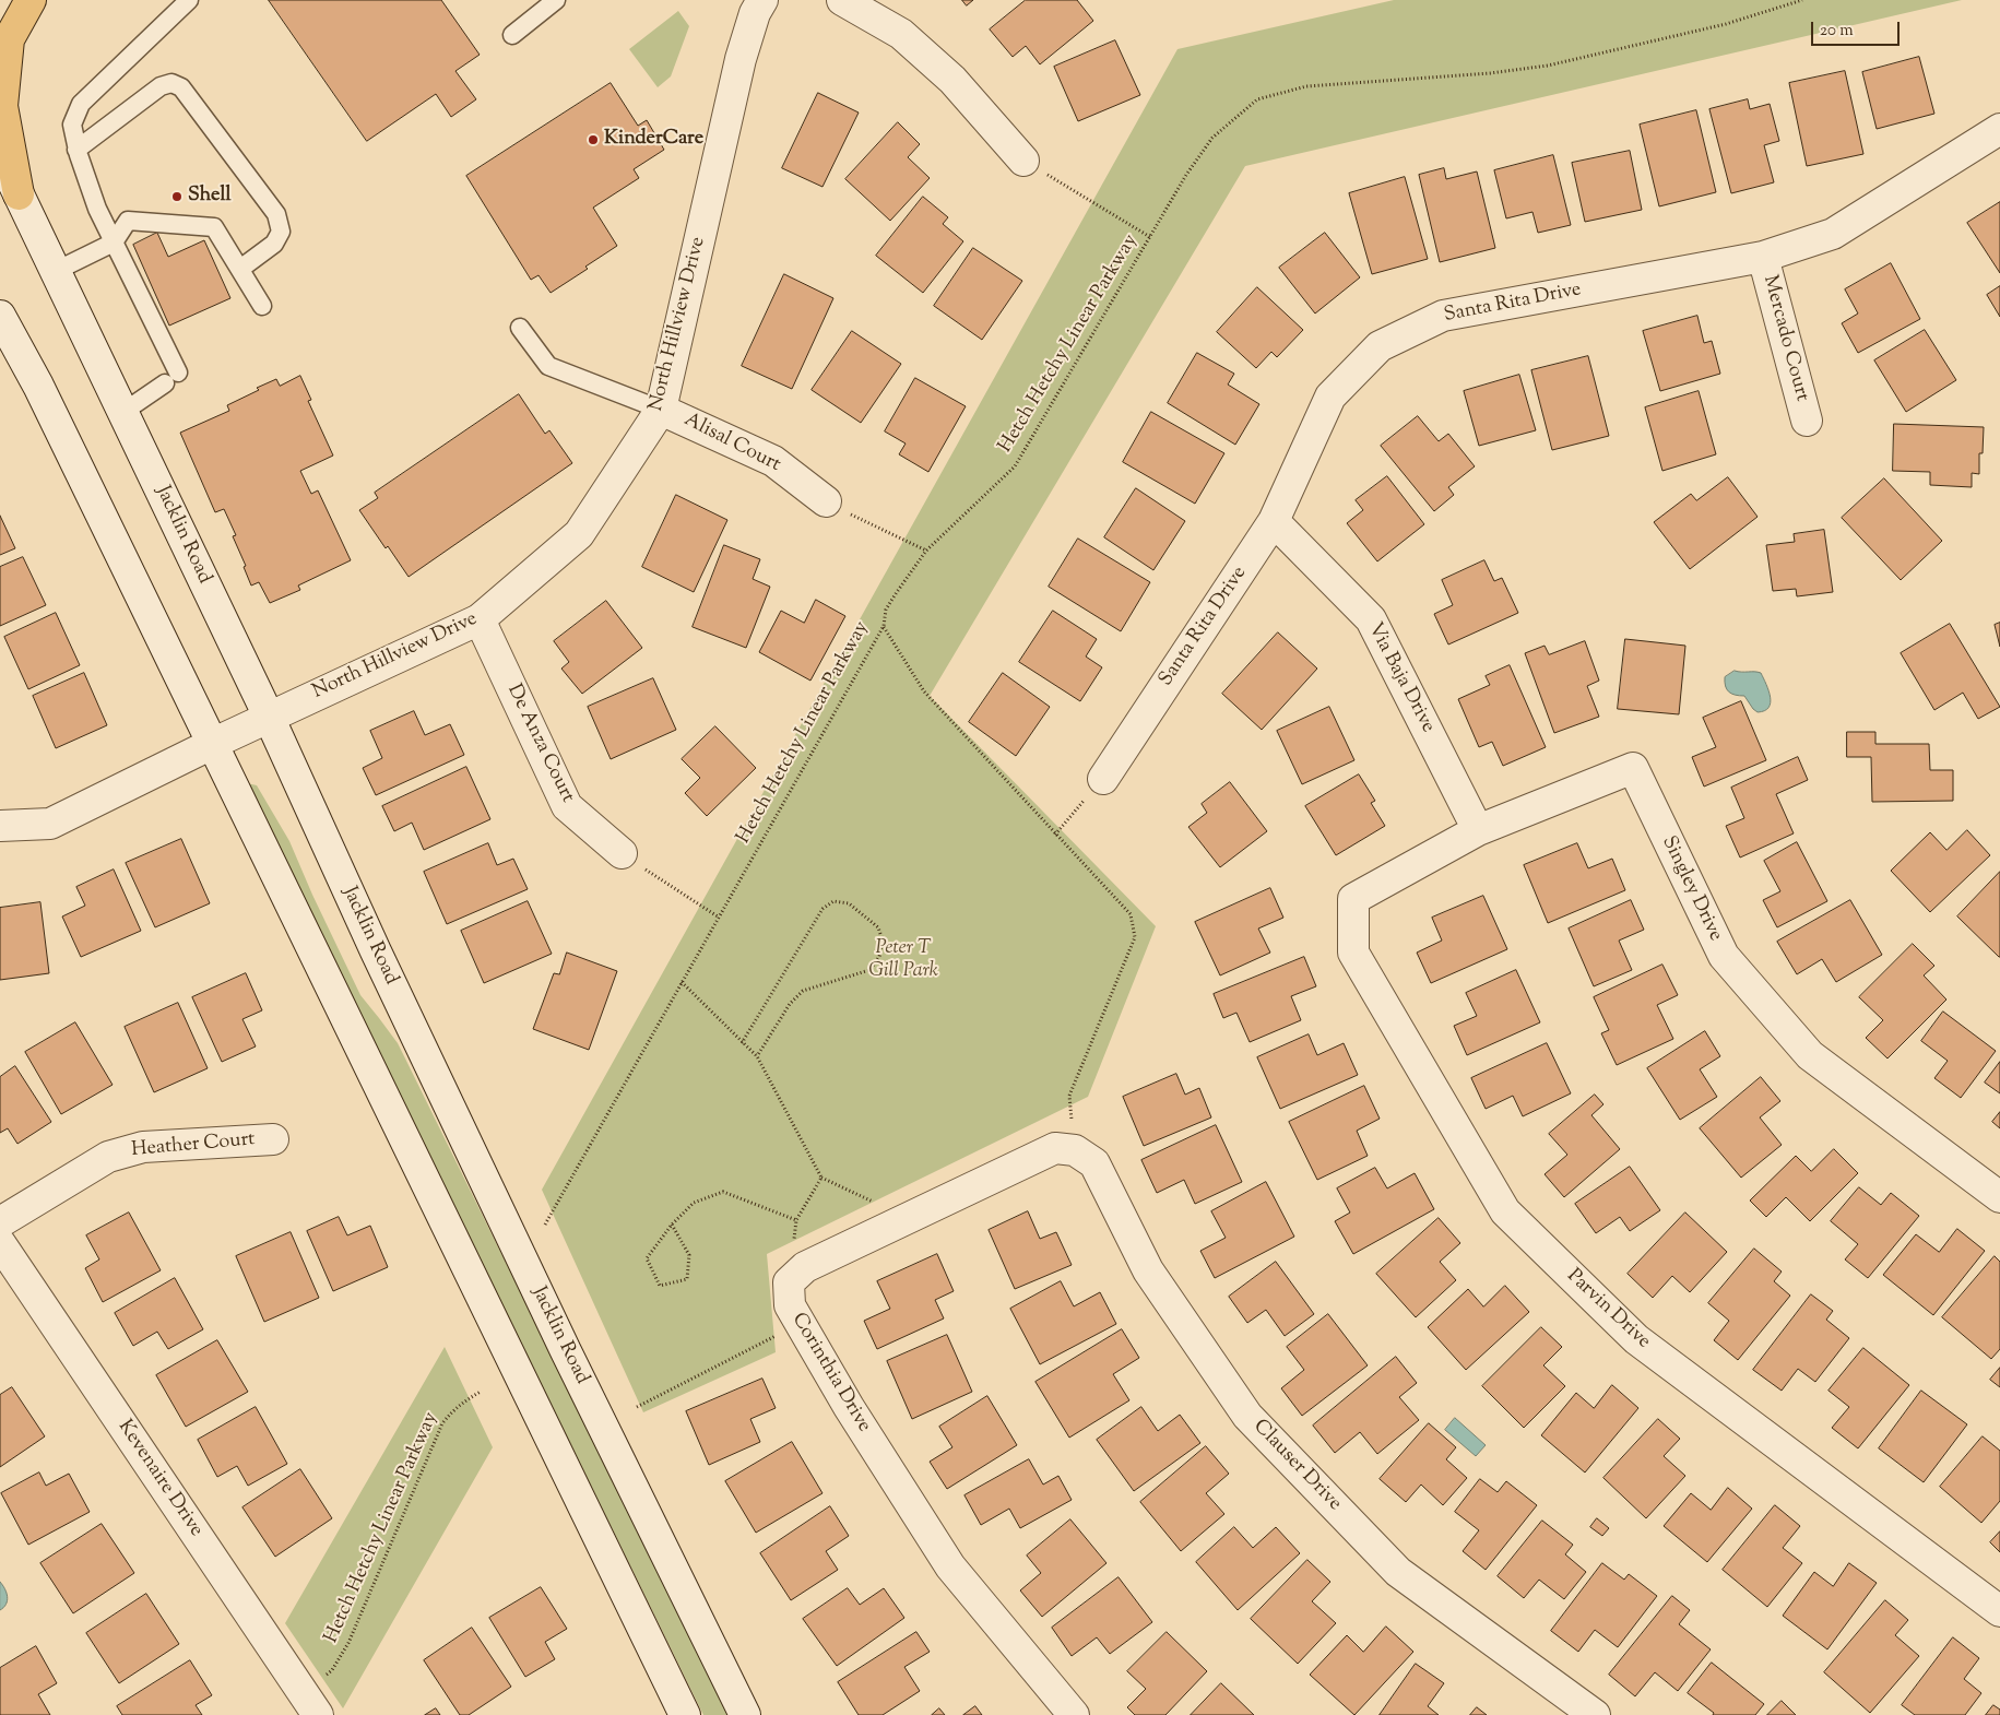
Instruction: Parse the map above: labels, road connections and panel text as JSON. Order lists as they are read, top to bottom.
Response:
{
  "streets": {
    "street": [
      "Santa Rita Drive",
      "North Hillview Drive",
      "Mercado Court",
      "Alisal Court",
      "Jacklin Road",
      "Via Baja Drive",
      "De Anza Court",
      "Singley Drive",
      "Heather Court",
      "Parvin Drive",
      "Corinthia Drive",
      "Clauser Drive",
      "Kevenaire Drive"
    ],
    "path": ["Hetch Hetchy Linear Parkway"]
  },
  "crossings": [
    ["Santa Rita Drive", "Mercado Court"],
    ["Santa Rita Drive", "Via Baja Drive"],
    ["North Hillview Drive", "Alisal Court"],
    ["North Hillview Drive", "Jacklin Road"],
    ["North Hillview Drive", "De Anza Court"],
    ["Via Baja Drive", "Singley Drive"],
    ["Singley Drive", "Parvin Drive"]
  ],
  "parks": ["Peter T Gill Park"],
  "places": ["KinderCare", "Shell"],
  "scale_bar": "20 m"
}
